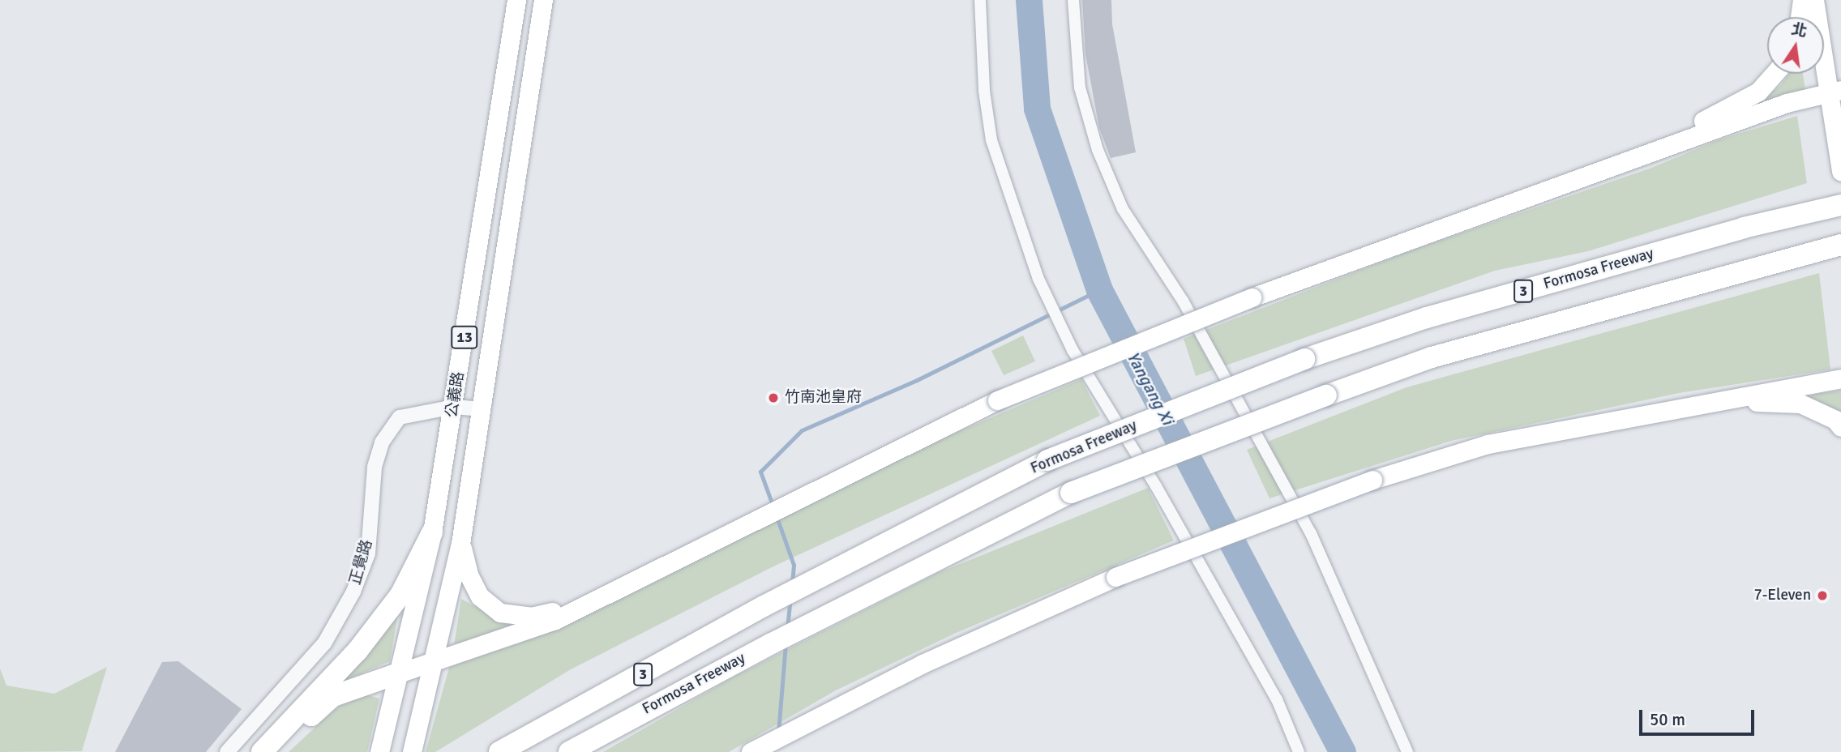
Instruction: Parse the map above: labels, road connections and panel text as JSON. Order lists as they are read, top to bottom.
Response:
{
  "streets": {
    "highway": ["Formosa Freeway", "3"],
    "main road": ["13", "公義路"],
    "street": ["正覺路"]
  },
  "crossings": [
    ["公義路", "正覺路"]
  ],
  "water": ["Yangang Xi"],
  "places": ["竹南池皇府", "7-Eleven"],
  "scale_bar": "50 m",
  "north": "top"
}
